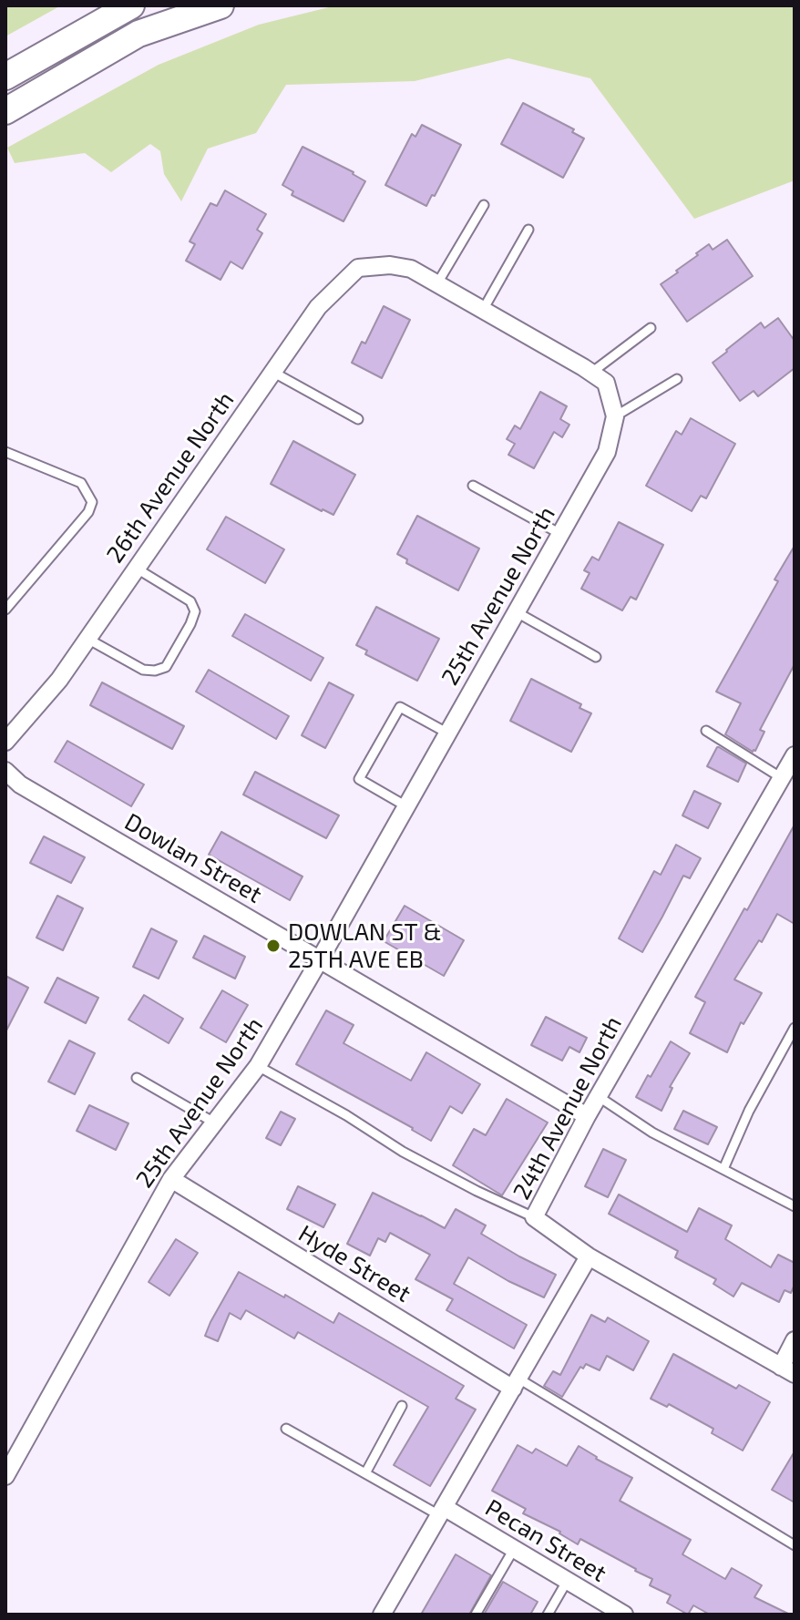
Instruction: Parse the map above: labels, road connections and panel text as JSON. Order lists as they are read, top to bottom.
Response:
{
  "streets": {
    "street": [
      "26th Avenue North",
      "25th Avenue North",
      "Dowlan Street",
      "24th Avenue North",
      "Hyde Street",
      "Pecan Street"
    ]
  },
  "crossings": [
    ["25th Avenue North", "Dowlan Street"],
    ["25th Avenue North", "Hyde Street"],
    ["Dowlan Street", "24th Avenue North"]
  ],
  "places": ["DOWLAN ST & 25TH AVE EB"]
}
